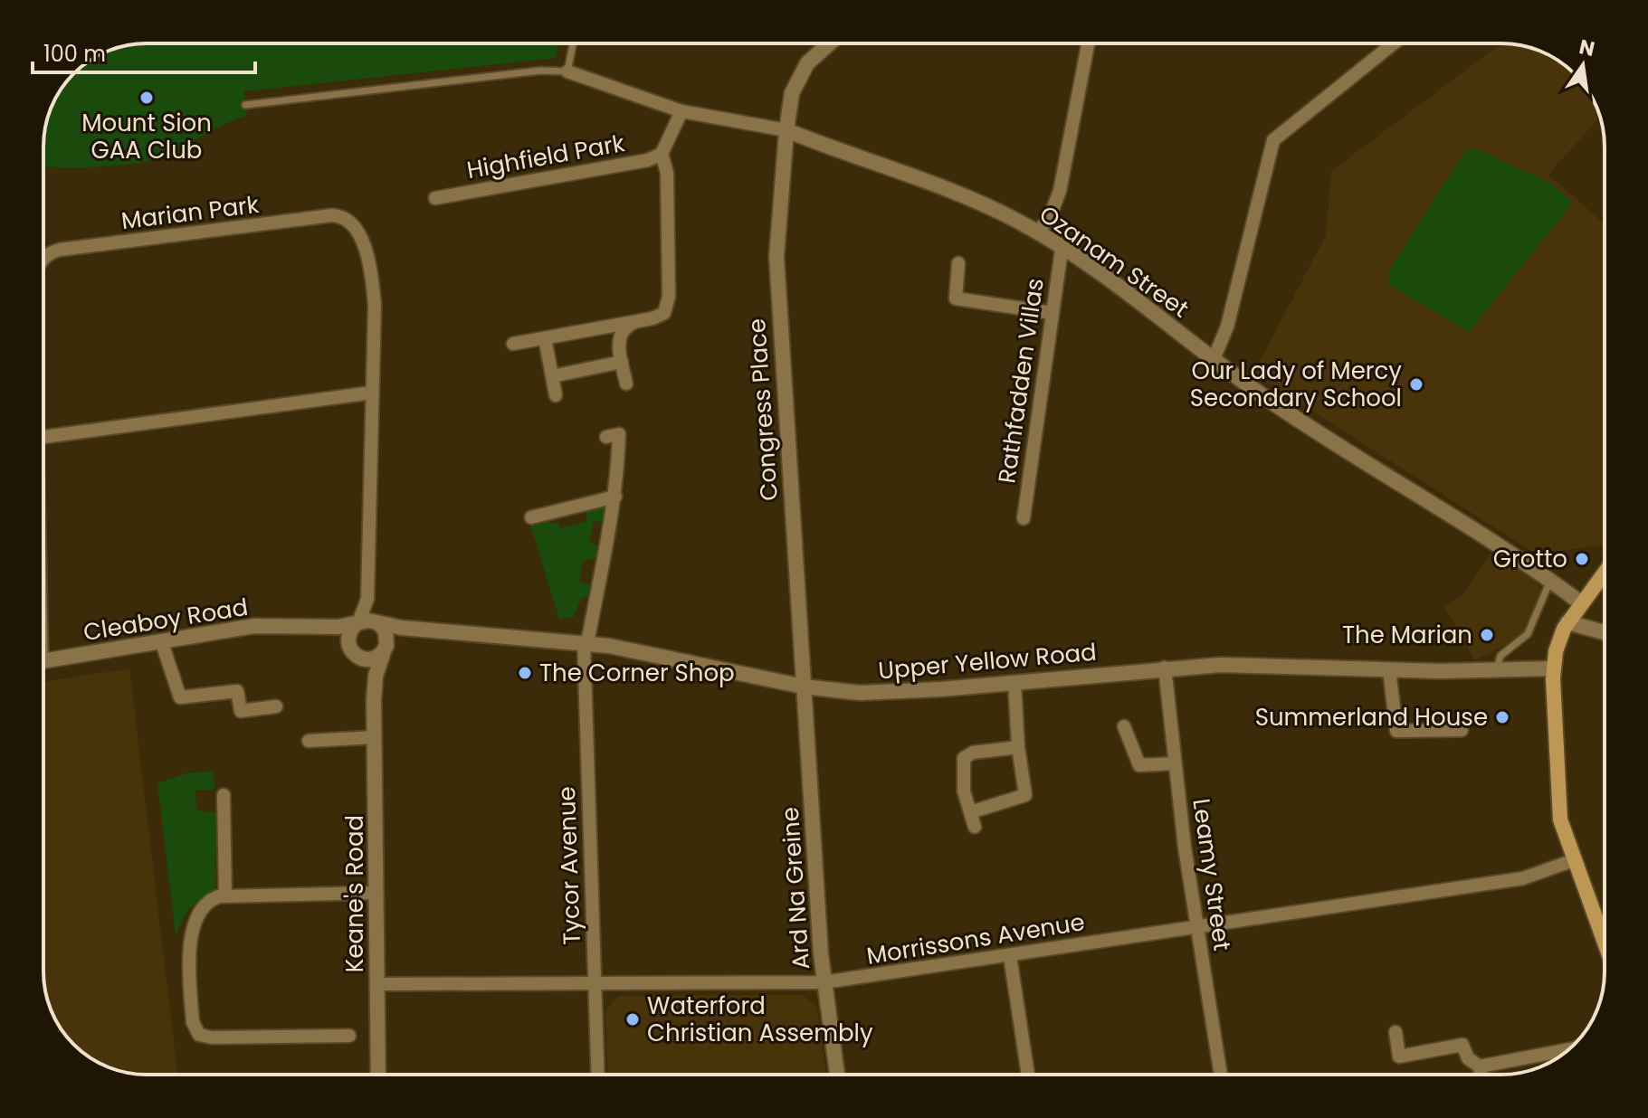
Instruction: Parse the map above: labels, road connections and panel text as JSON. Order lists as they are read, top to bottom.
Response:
{
  "streets": {
    "street": [
      "Highfield Park",
      "Marian Park",
      "Ozanam Street",
      "Rathfadden Villas",
      "Congress Place",
      "Cleaboy Road",
      "Upper Yellow Road",
      "Tycor Avenue",
      "Leamy Street",
      "Ard Na Greine",
      "Keane's Road",
      "Morrissons Avenue"
    ]
  },
  "crossings": [
    ["Marian Park", "Cleaboy Road"],
    ["Marian Park", "Upper Yellow Road"],
    ["Marian Park", "Keane's Road"],
    ["Ozanam Street", "Rathfadden Villas"],
    ["Ozanam Street", "Congress Place"],
    ["Congress Place", "Upper Yellow Road"],
    ["Congress Place", "Ard Na Greine"],
    ["Cleaboy Road", "Upper Yellow Road"],
    ["Cleaboy Road", "Keane's Road"],
    ["Upper Yellow Road", "Tycor Avenue"],
    ["Upper Yellow Road", "Leamy Street"],
    ["Upper Yellow Road", "Ard Na Greine"],
    ["Upper Yellow Road", "Keane's Road"],
    ["Tycor Avenue", "Morrissons Avenue"],
    ["Leamy Street", "Morrissons Avenue"],
    ["Ard Na Greine", "Morrissons Avenue"],
    ["Keane's Road", "Morrissons Avenue"]
  ],
  "places": [
    "Mount Sion GAA Club",
    "Our Lady of Mercy Secondary School",
    "Grotto",
    "The Marian",
    "The Corner Shop",
    "Summerland House",
    "Waterford Christian Assembly"
  ],
  "scale_bar": "100 m",
  "north": "top"
}
